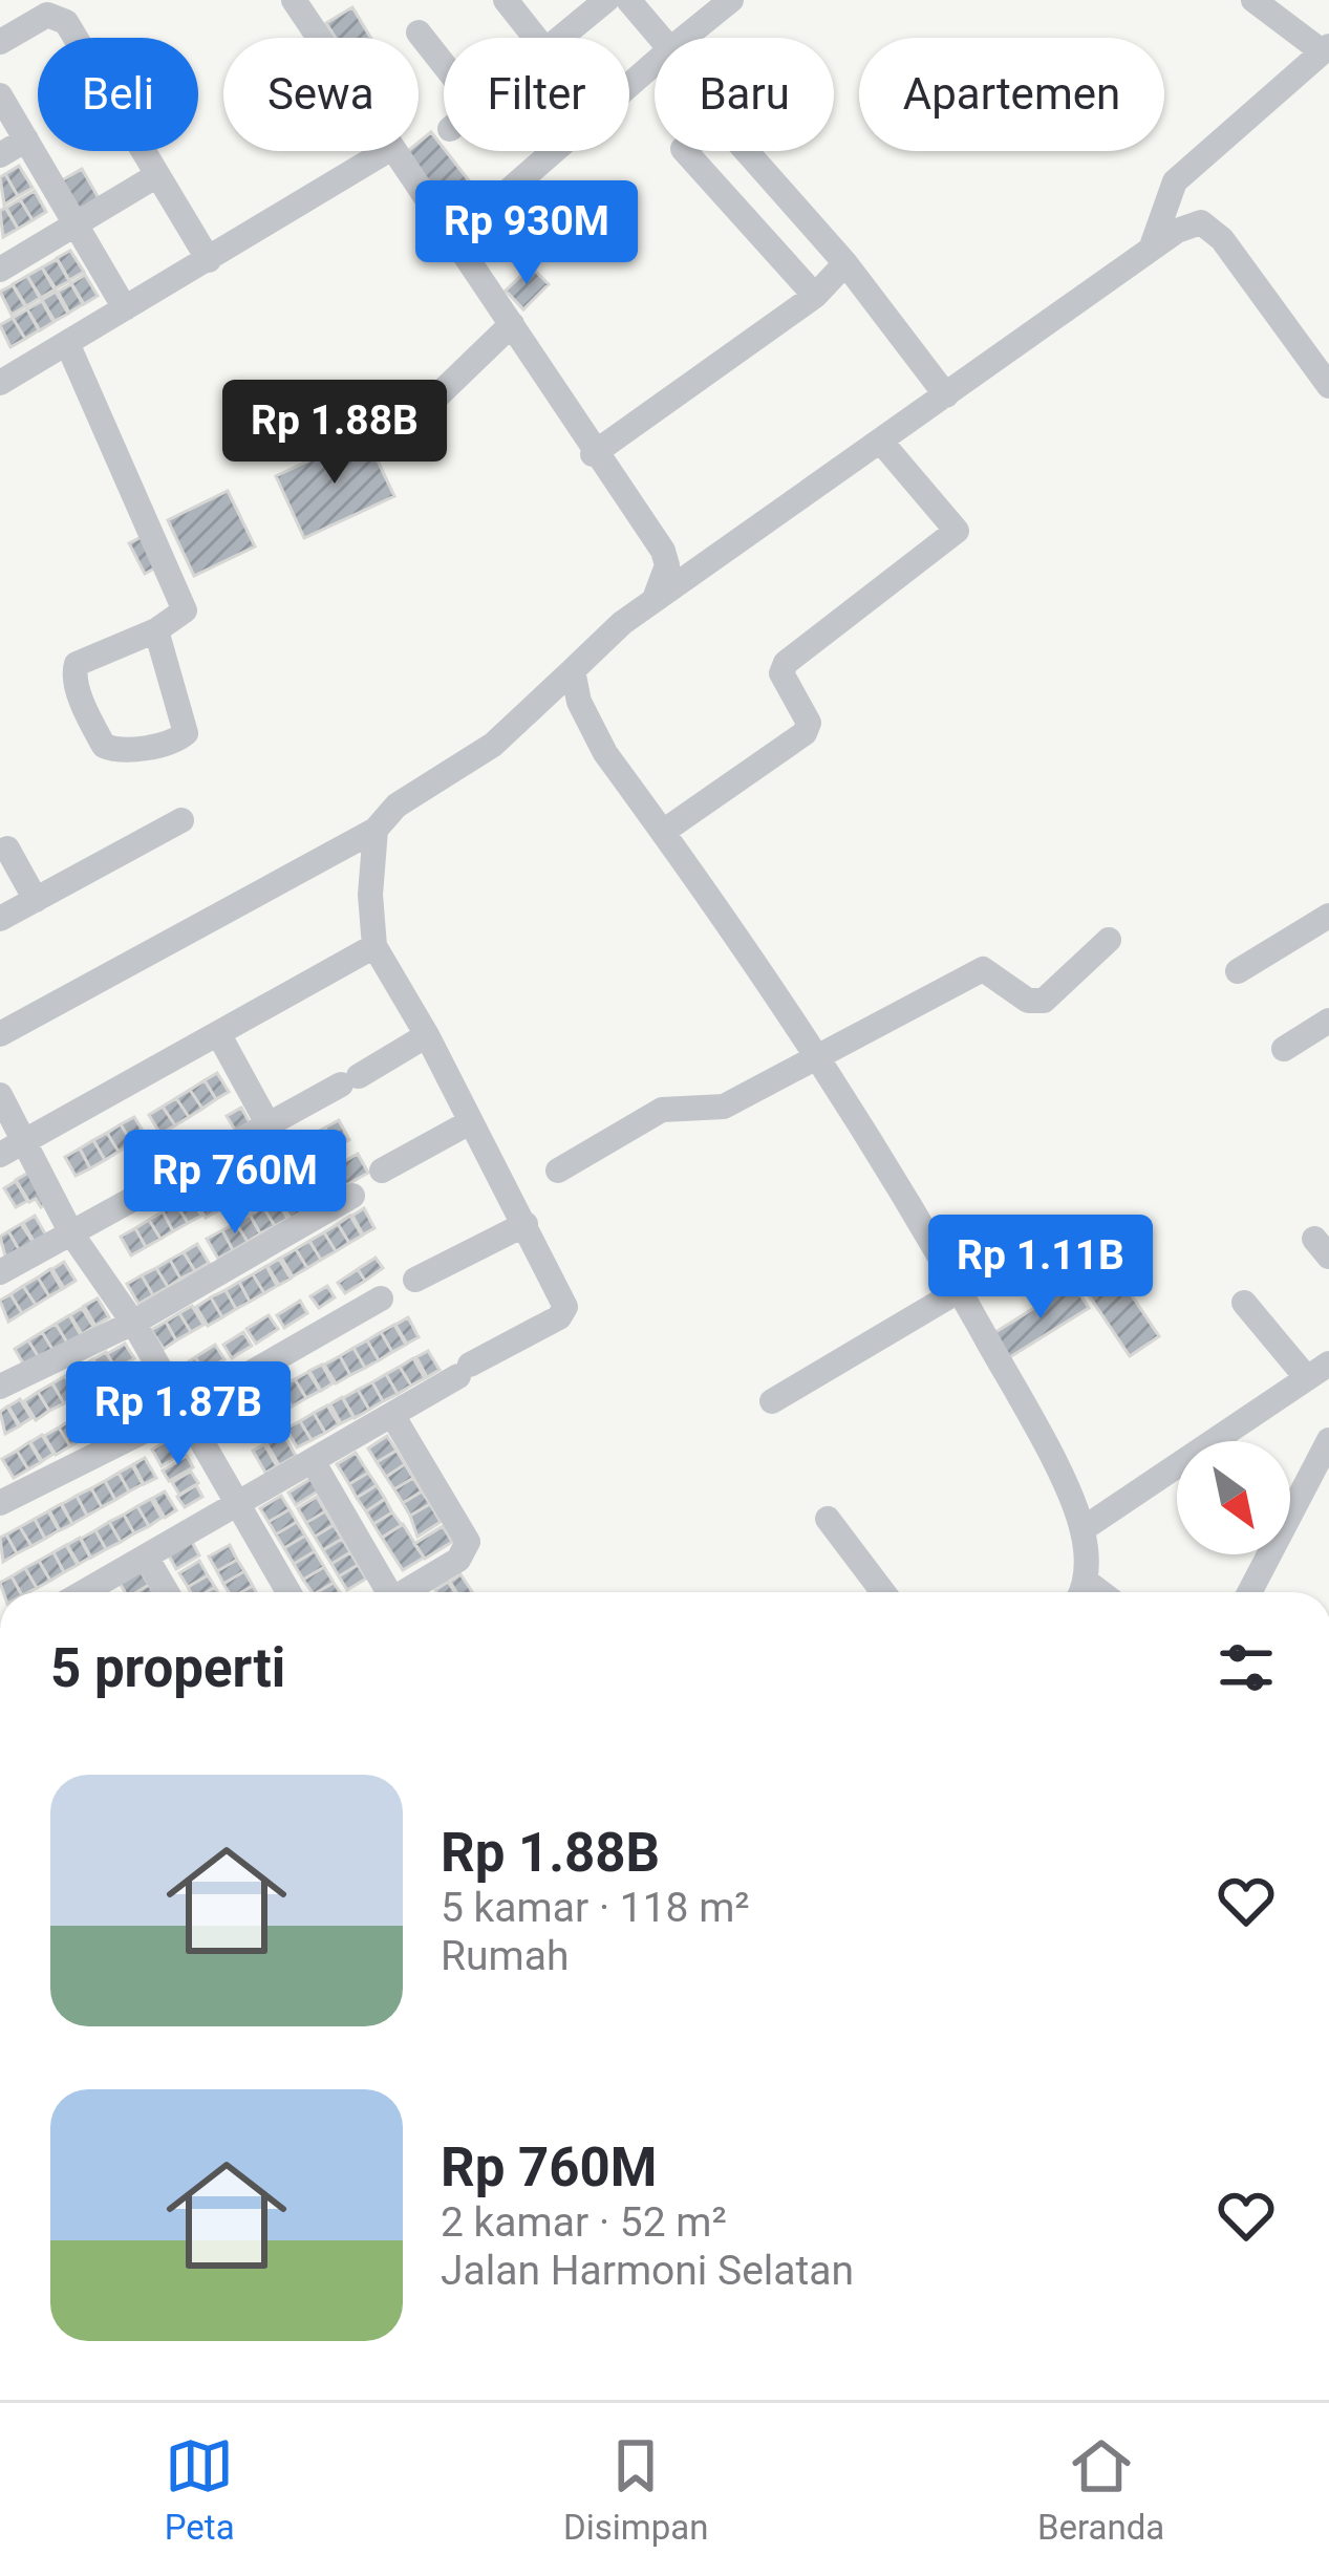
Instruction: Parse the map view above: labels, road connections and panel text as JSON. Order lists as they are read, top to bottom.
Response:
{
  "north": "bottom right",
  "page": {
    "chip": [
      "Beli",
      "Sewa",
      "Filter",
      "Baru",
      "Apartemen"
    ],
    "price": [
      "Rp 930M",
      "Rp 1.88B",
      "Rp 760M",
      "Rp 1.11B",
      "Rp 1.87B"
    ],
    "heading": "5 properti",
    "list": [
      {
        "name": "Rp 1.88B",
        "note": "5 kamar · 118 m² · Rumah"
      },
      {
        "name": "Rp 760M",
        "note": "2 kamar · 52 m² · Jalan Harmoni Selatan"
      }
    ],
    "tabs": ["Peta", "Disimpan", "Beranda"]
  }
}
